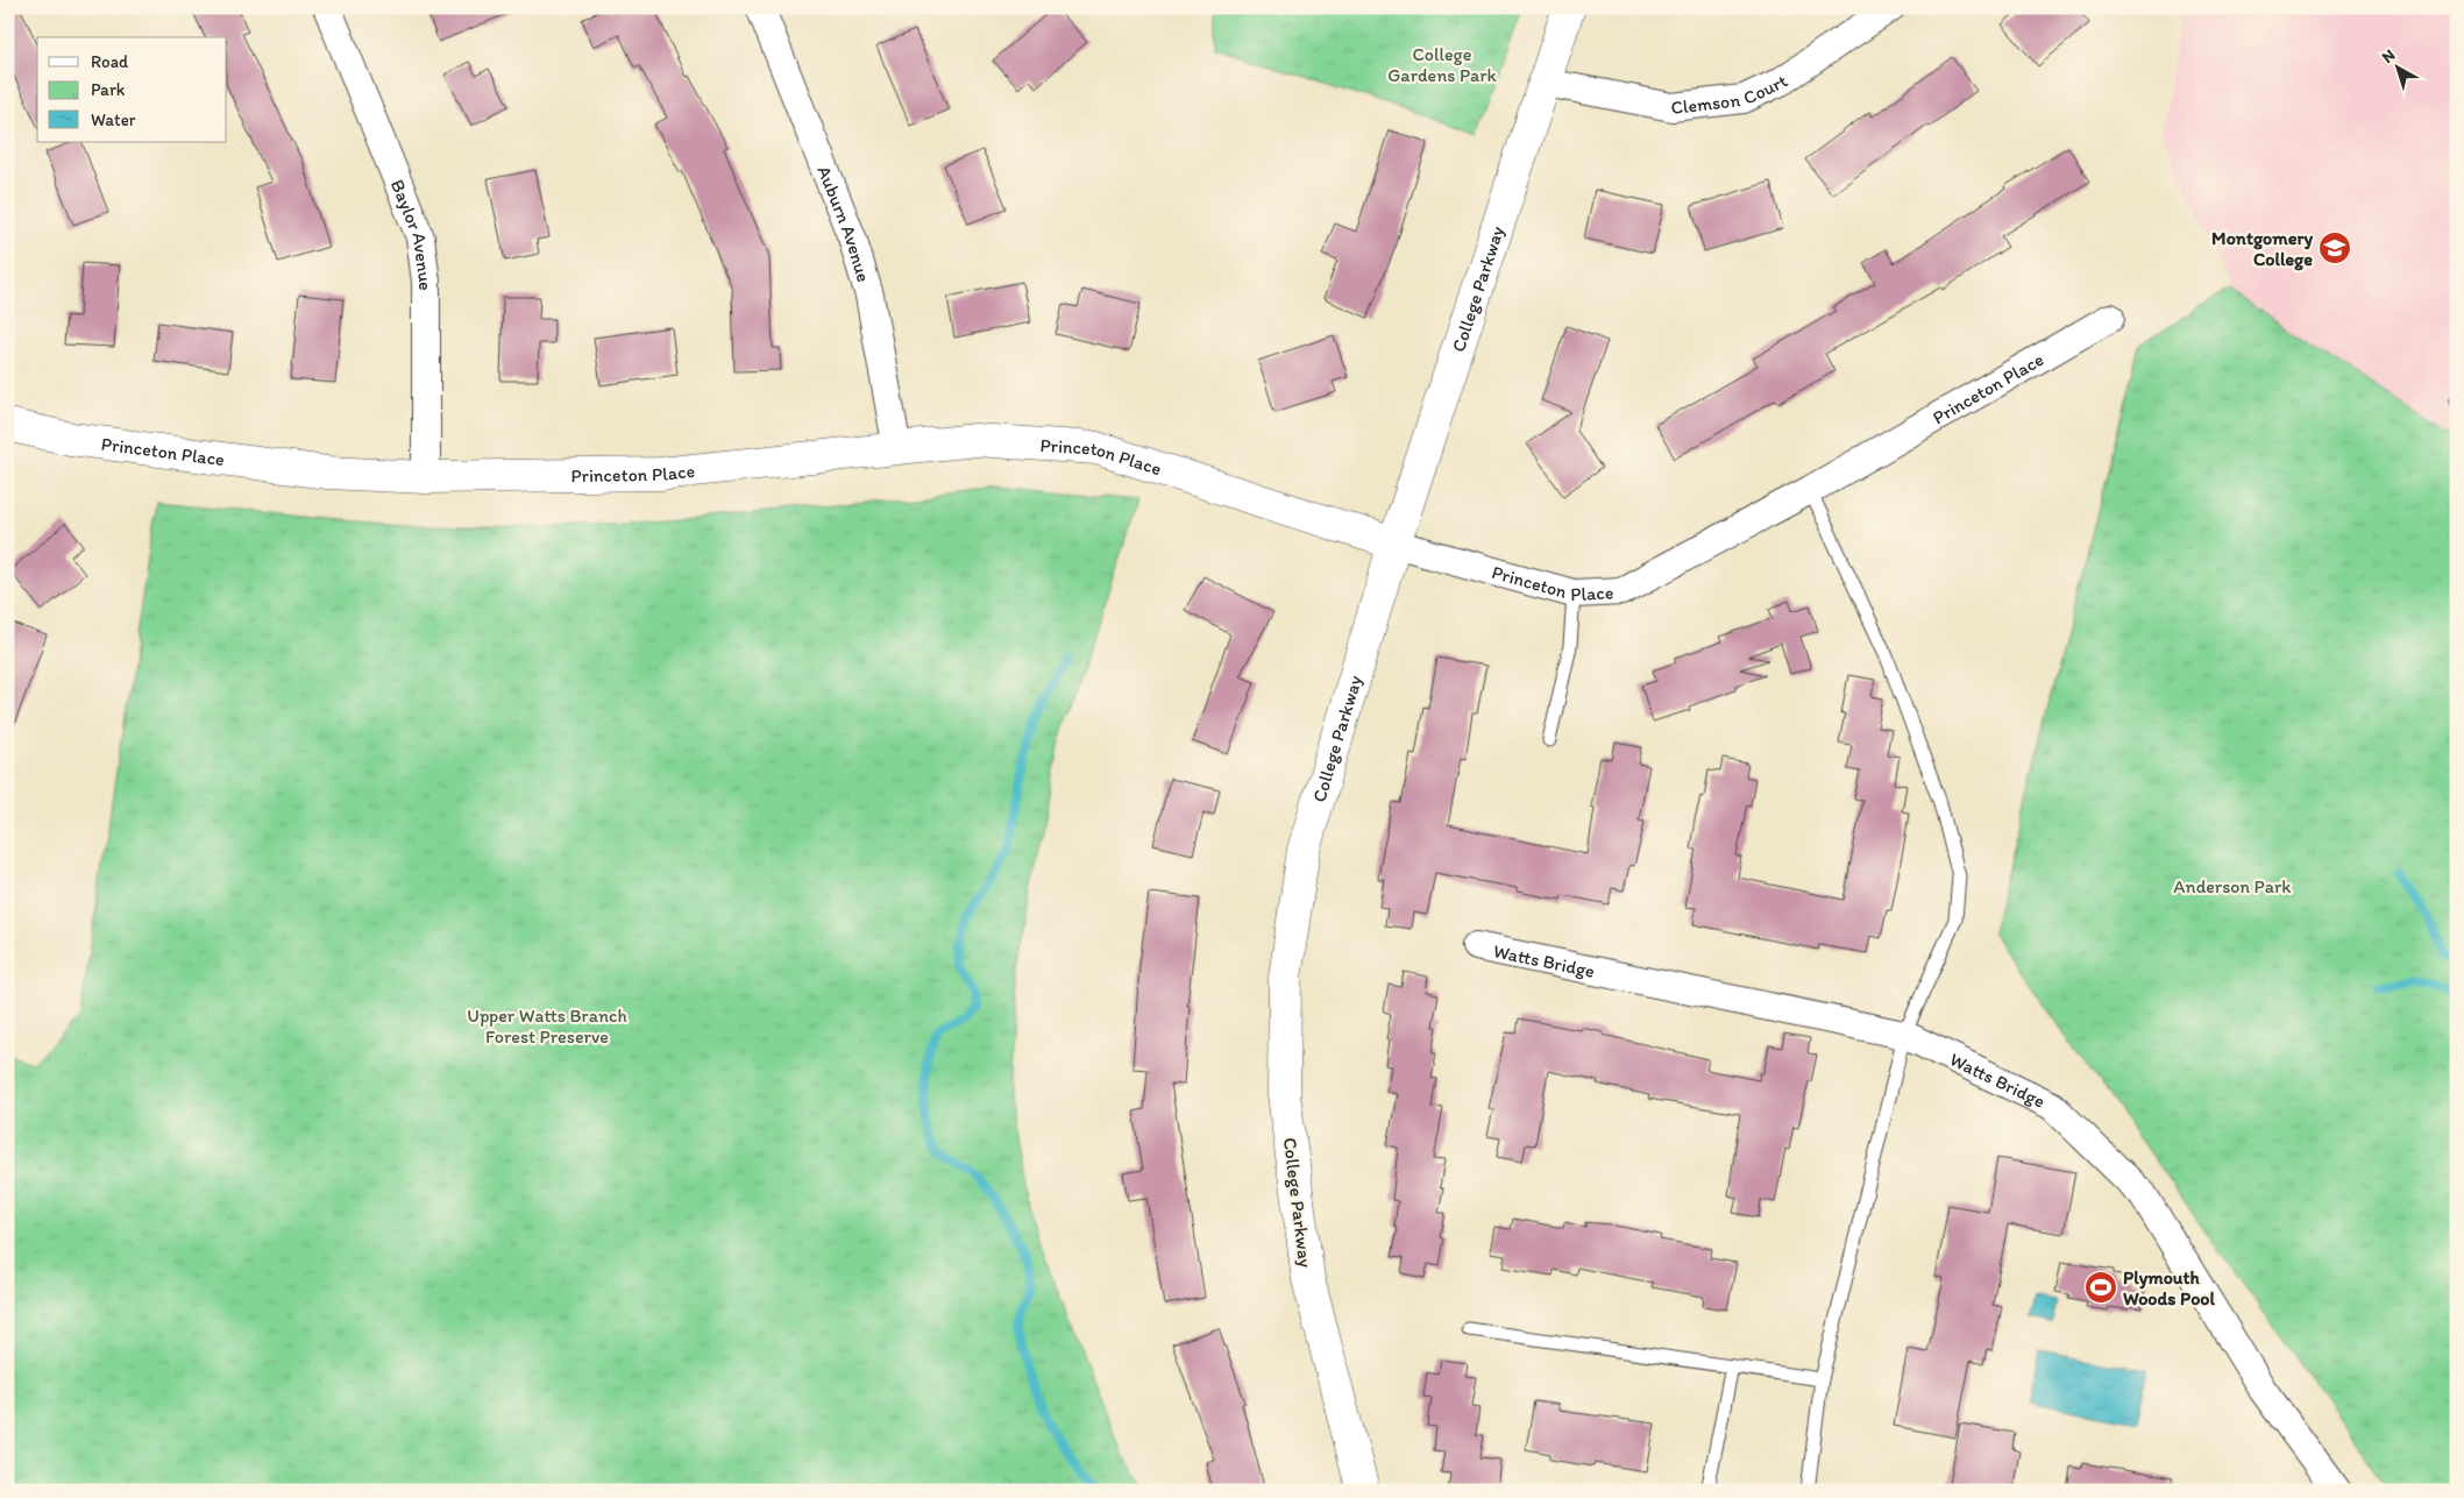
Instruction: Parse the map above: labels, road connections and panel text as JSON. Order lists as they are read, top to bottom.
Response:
{
  "streets": {
    "street": [
      "Clemson Court",
      "Auburn Avenue",
      "Baylor Avenue",
      "College Parkway",
      "Princeton Place",
      "Watts Bridge"
    ]
  },
  "crossings": [
    ["Clemson Court", "College Parkway"],
    ["Auburn Avenue", "Princeton Place"],
    ["Baylor Avenue", "Princeton Place"],
    ["College Parkway", "Princeton Place"]
  ],
  "parks": ["College Gardens Park", "Anderson Park", "Upper Watts Branch Forest Preserve"],
  "places": {
    "school or university": ["Montgomery College"],
    "sports": ["Plymouth Woods Pool"]
  },
  "legend": ["Road", "Park", "Water"],
  "north": "top left"
}
